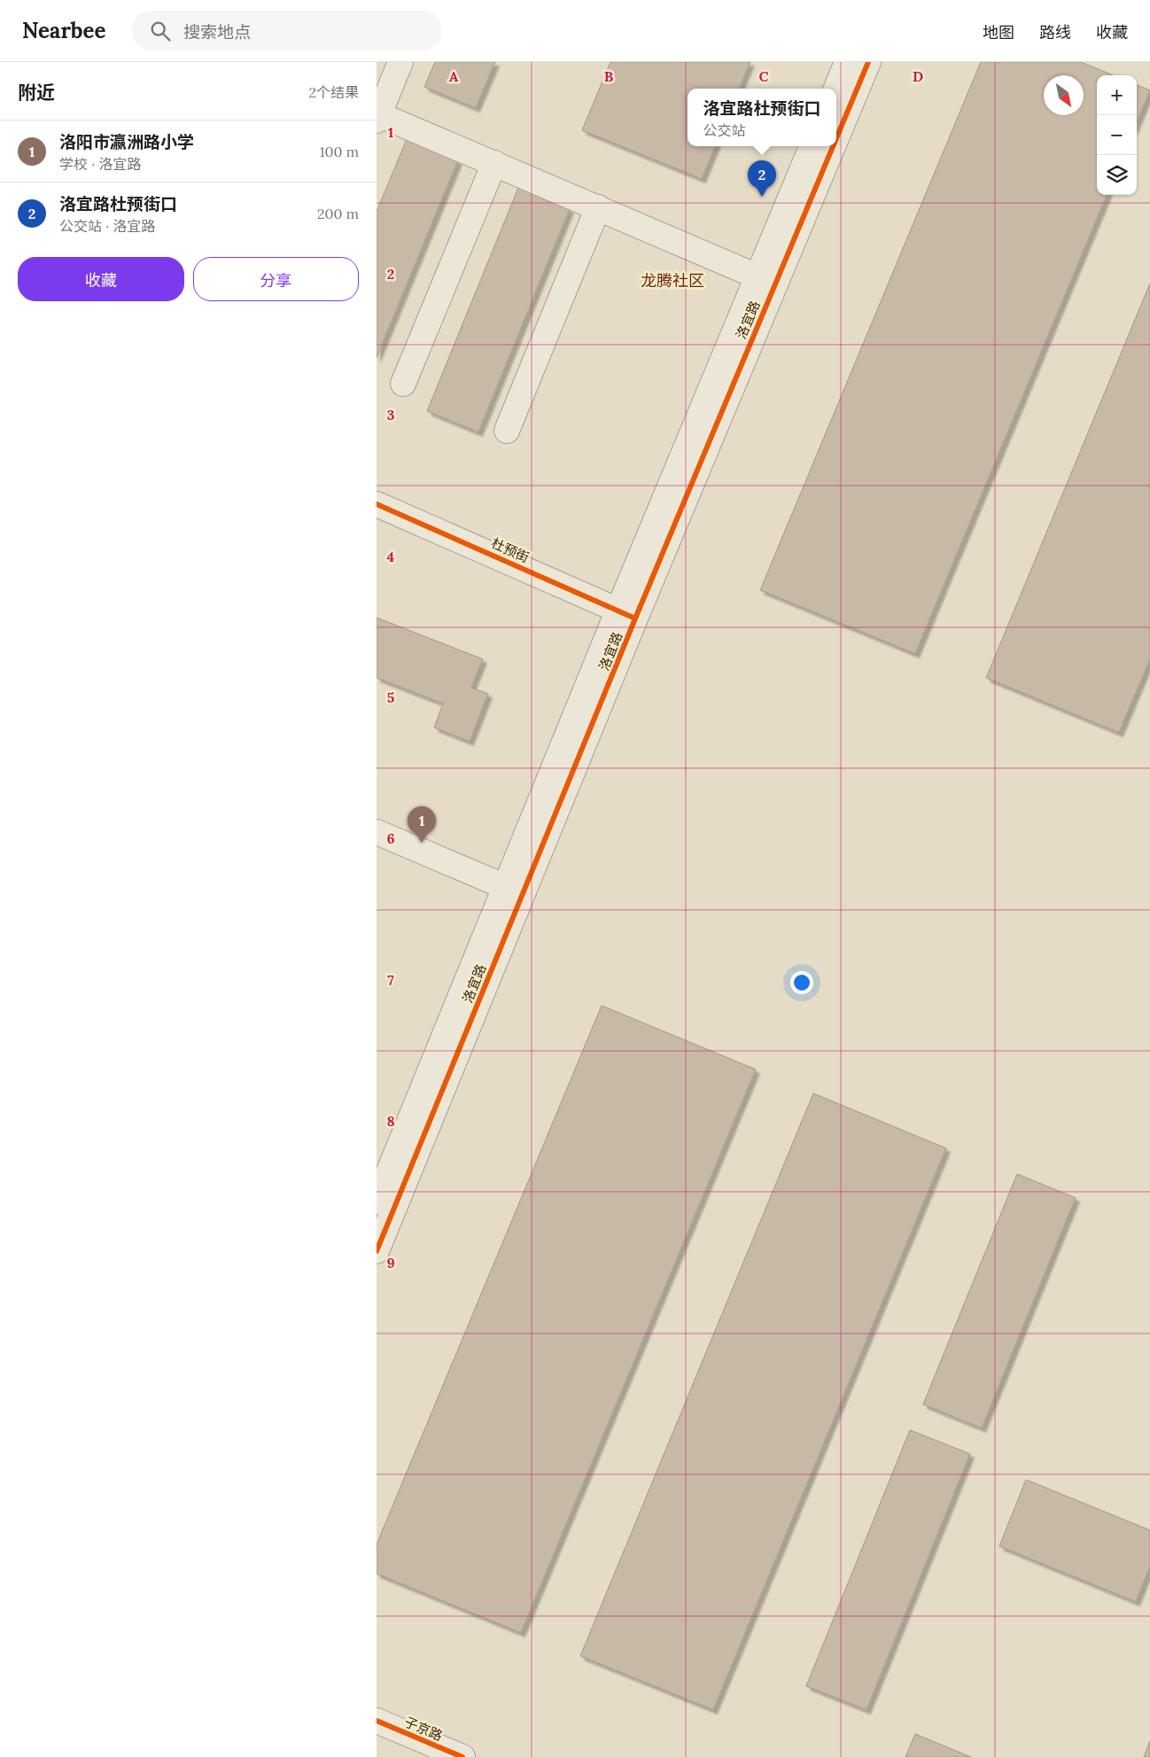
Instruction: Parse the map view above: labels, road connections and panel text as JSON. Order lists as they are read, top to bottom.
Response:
{
  "streets": {
    "street": ["洛宜路", "杜预街", "子京路"]
  },
  "crossings": [
    ["洛宜路", "杜预街"]
  ],
  "districts": ["龙腾社区"],
  "north": "bottom right",
  "page": {
    "header": "Nearbee",
    "search": "搜索地点",
    "nav": ["地图", "路线", "收藏"],
    "heading": ["附近", "2个结果"],
    "map_buttons": ["+", "−"],
    "popup": ["洛宜路杜预街口", "公交站"],
    "list": [
      {
        "mark": "1",
        "name": "洛阳市瀛洲路小学",
        "note": "学校 · 洛宜路",
        "value": "100 m"
      },
      {
        "mark": "2",
        "name": "洛宜路杜预街口",
        "note": "公交站 · 洛宜路",
        "value": "200 m"
      }
    ],
    "pins": ["2", "1"],
    "buttons": ["收藏", "分享"]
  },
  "grid": {
    "columns": [
      "A",
      "B",
      "C",
      "D"
    ],
    "rows": [
      "1",
      "2",
      "3",
      "4",
      "5",
      "6",
      "7",
      "8",
      "9"
    ]
  }
}
